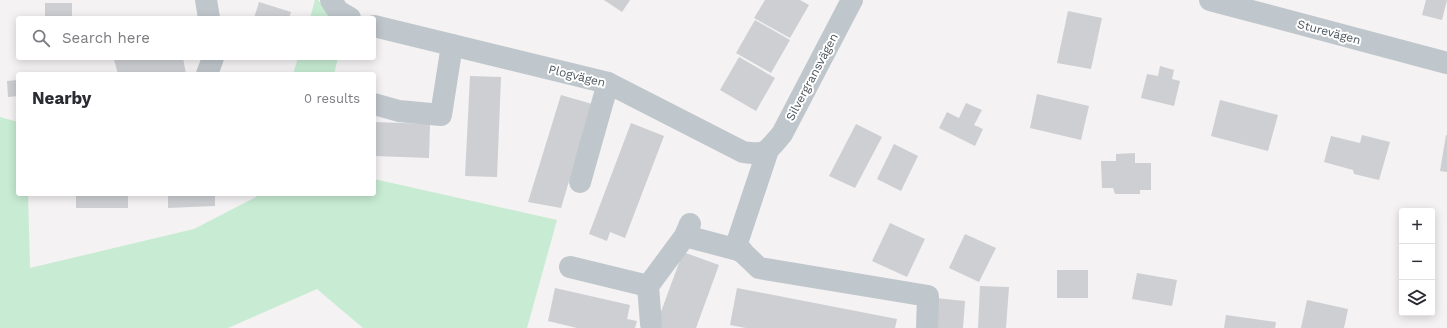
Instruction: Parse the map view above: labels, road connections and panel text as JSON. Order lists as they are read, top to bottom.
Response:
{
  "streets": {
    "street": ["Sturevägen", "Plogvägen", "Silvergransvägen"]
  },
  "crossings": [
    ["Plogvägen", "Silvergransvägen"]
  ],
  "page": {
    "search": "Search here",
    "heading": ["Nearby", "0 results"],
    "map_buttons": ["+", "−"]
  }
}
